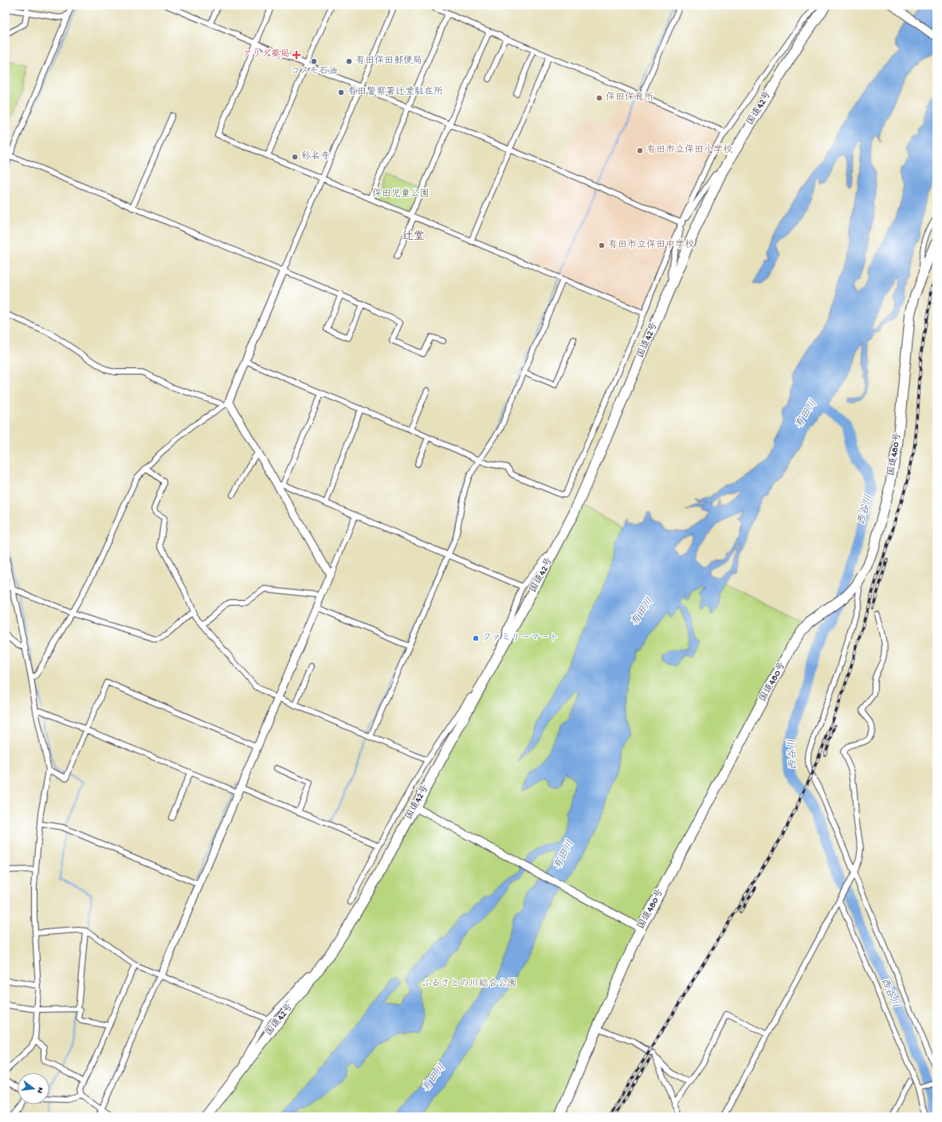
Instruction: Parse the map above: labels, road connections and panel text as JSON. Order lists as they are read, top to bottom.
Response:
{
  "streets": {
    "highway": ["国道42号", "国道480号"]
  },
  "districts": ["辻堂"],
  "water": ["有田川", "西谷川"],
  "parks": ["保田児童公園", "ふるさとの川総合公園"],
  "places": {
    "health": ["アリダ薬局"],
    "other": [
      "コスモ石油",
      "有田保田郵便局",
      "有田警察署辻堂駐在所",
      "保田保育所",
      "有田市立保田小学校",
      "称名寺",
      "有田市立保田中学校",
      "ファミリーマート"
    ]
  },
  "north": "right"
}
